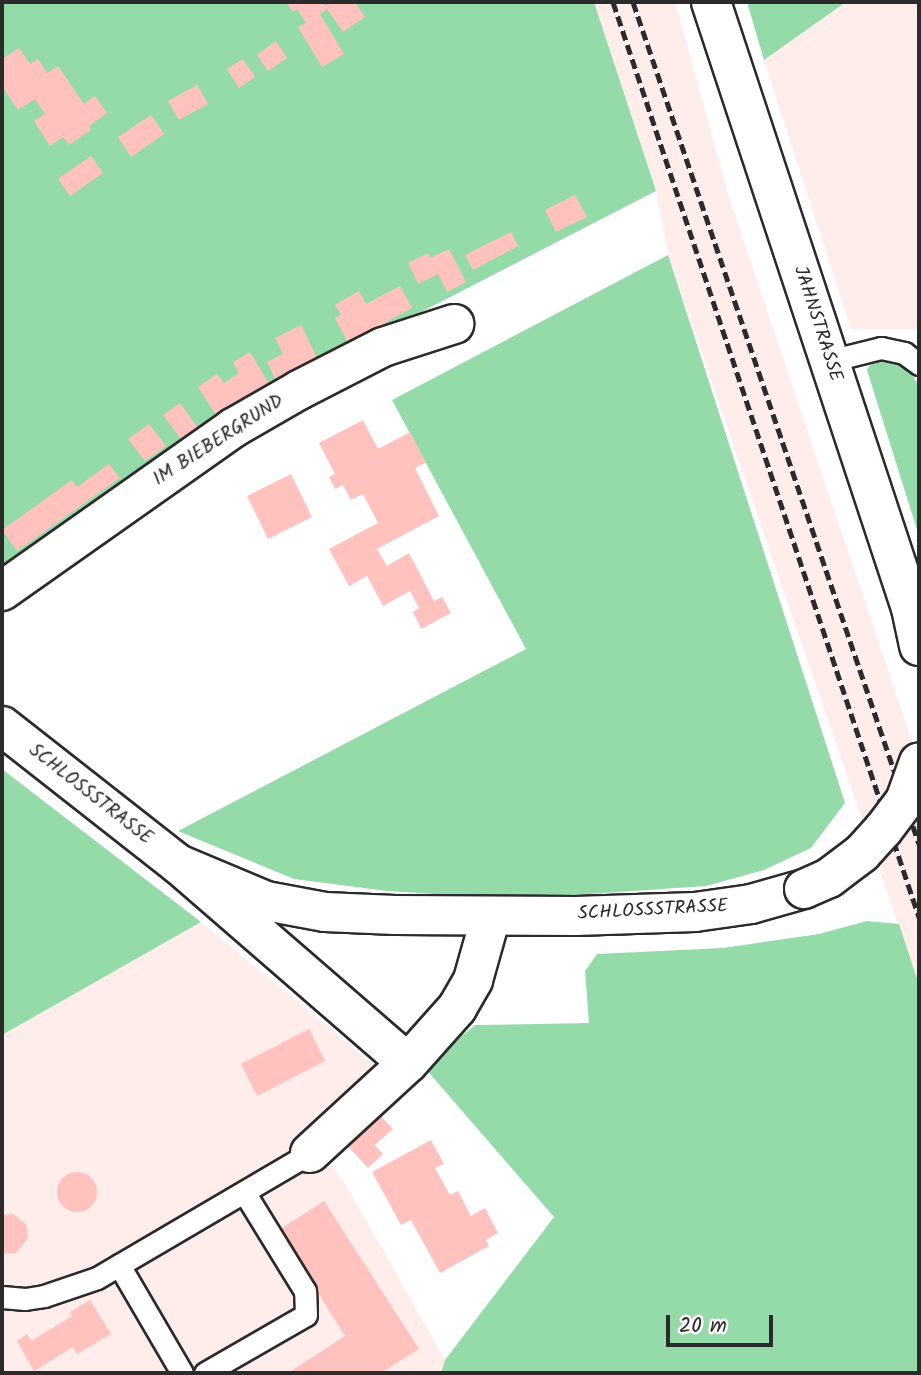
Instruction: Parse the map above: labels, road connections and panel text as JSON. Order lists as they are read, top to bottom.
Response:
{
  "streets": {
    "street": ["JAHNSTRASSE", "IM BIEBERGRUND", "SCHLOSSSTRASSE"]
  },
  "scale_bar": "20 m"
}
